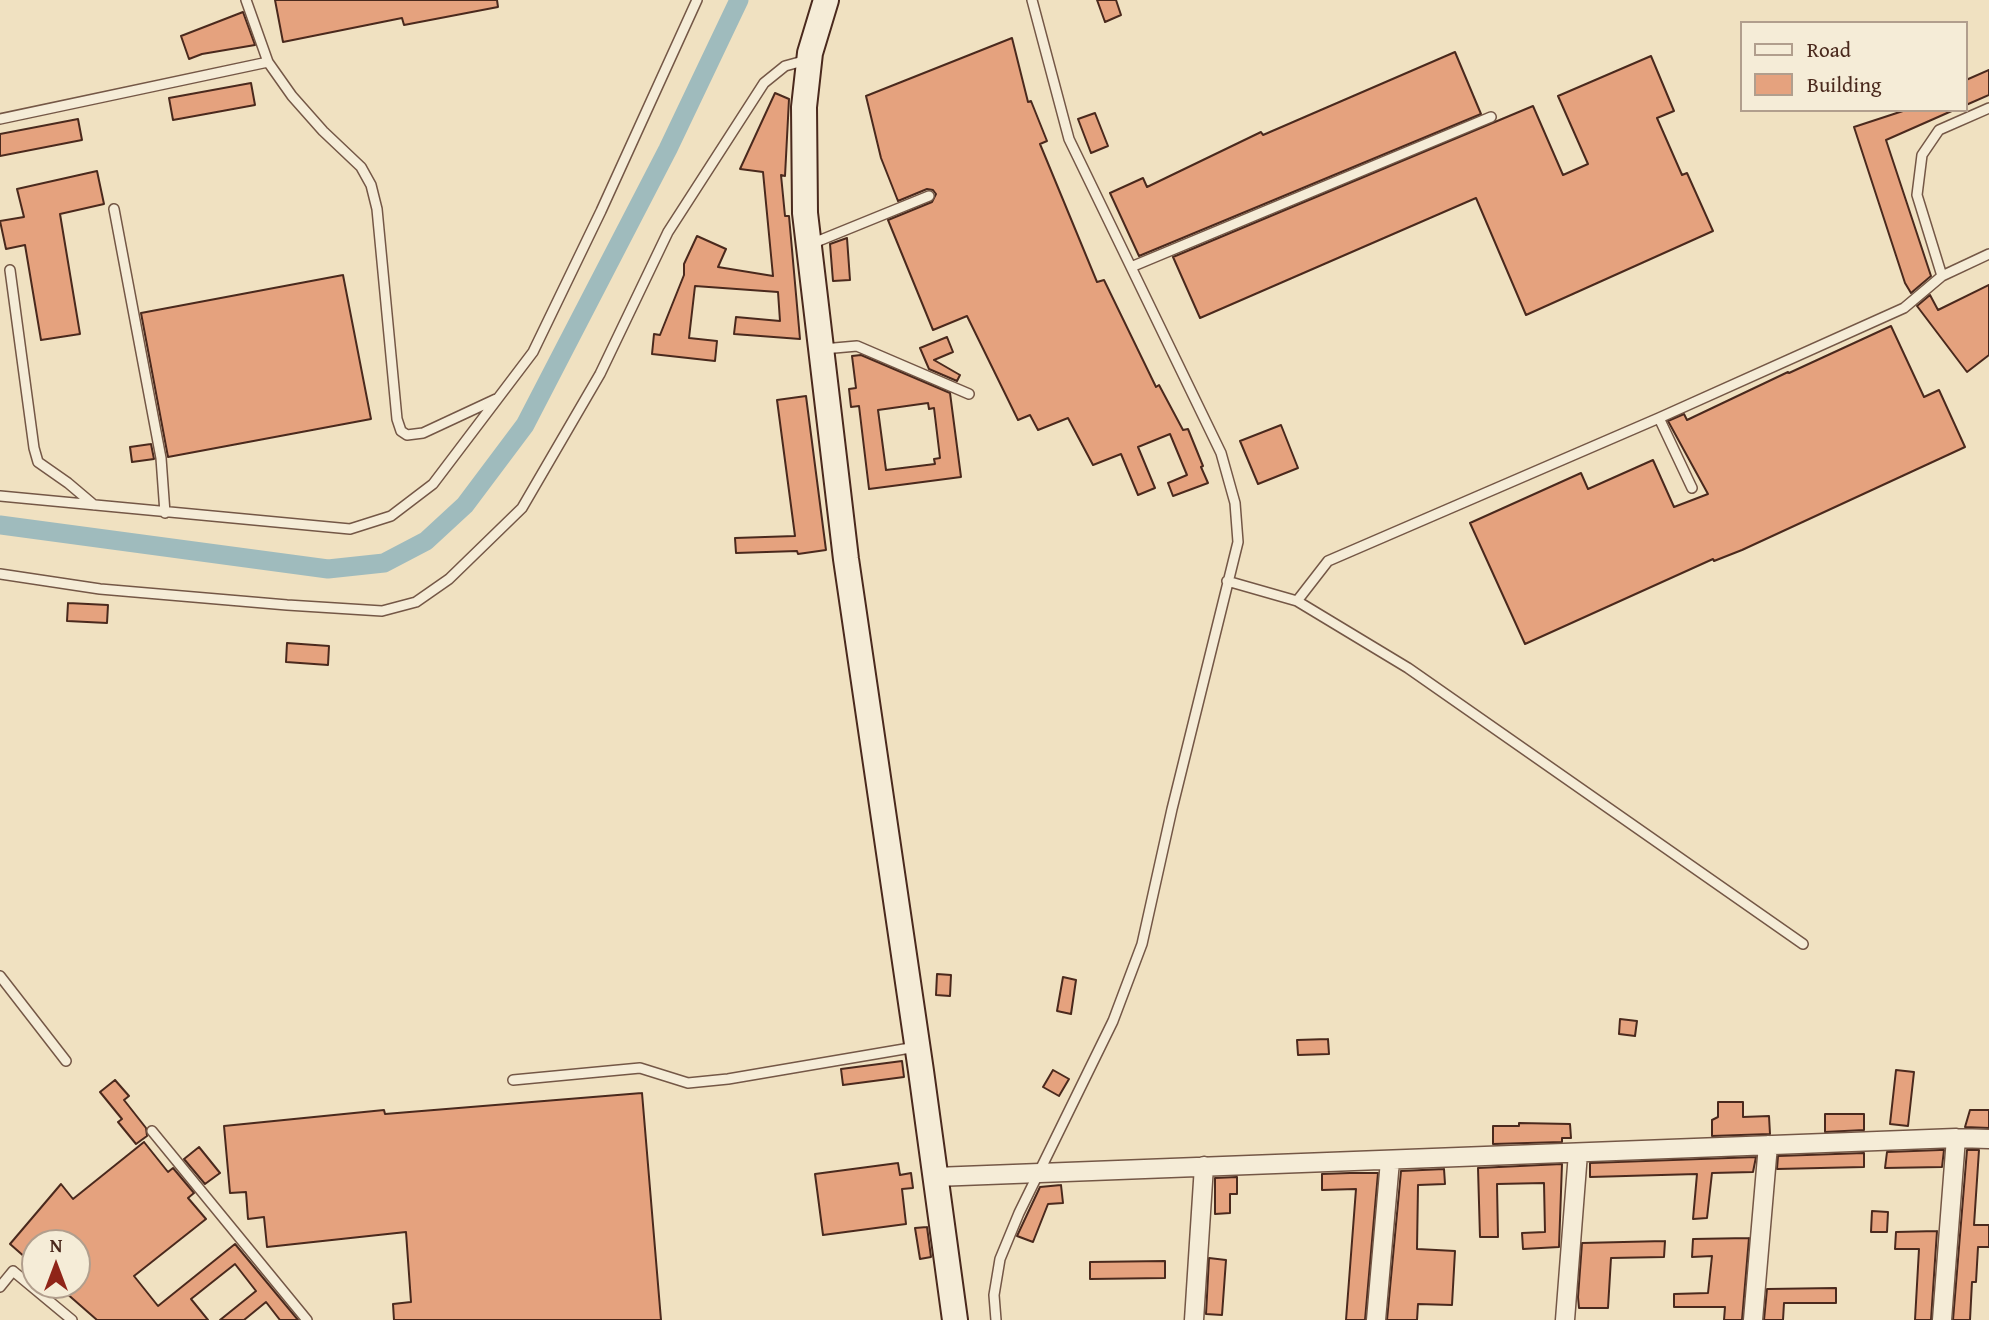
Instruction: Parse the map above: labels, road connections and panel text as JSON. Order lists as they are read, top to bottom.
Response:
{
  "legend": ["Road", "Building"],
  "north": "top"
}
